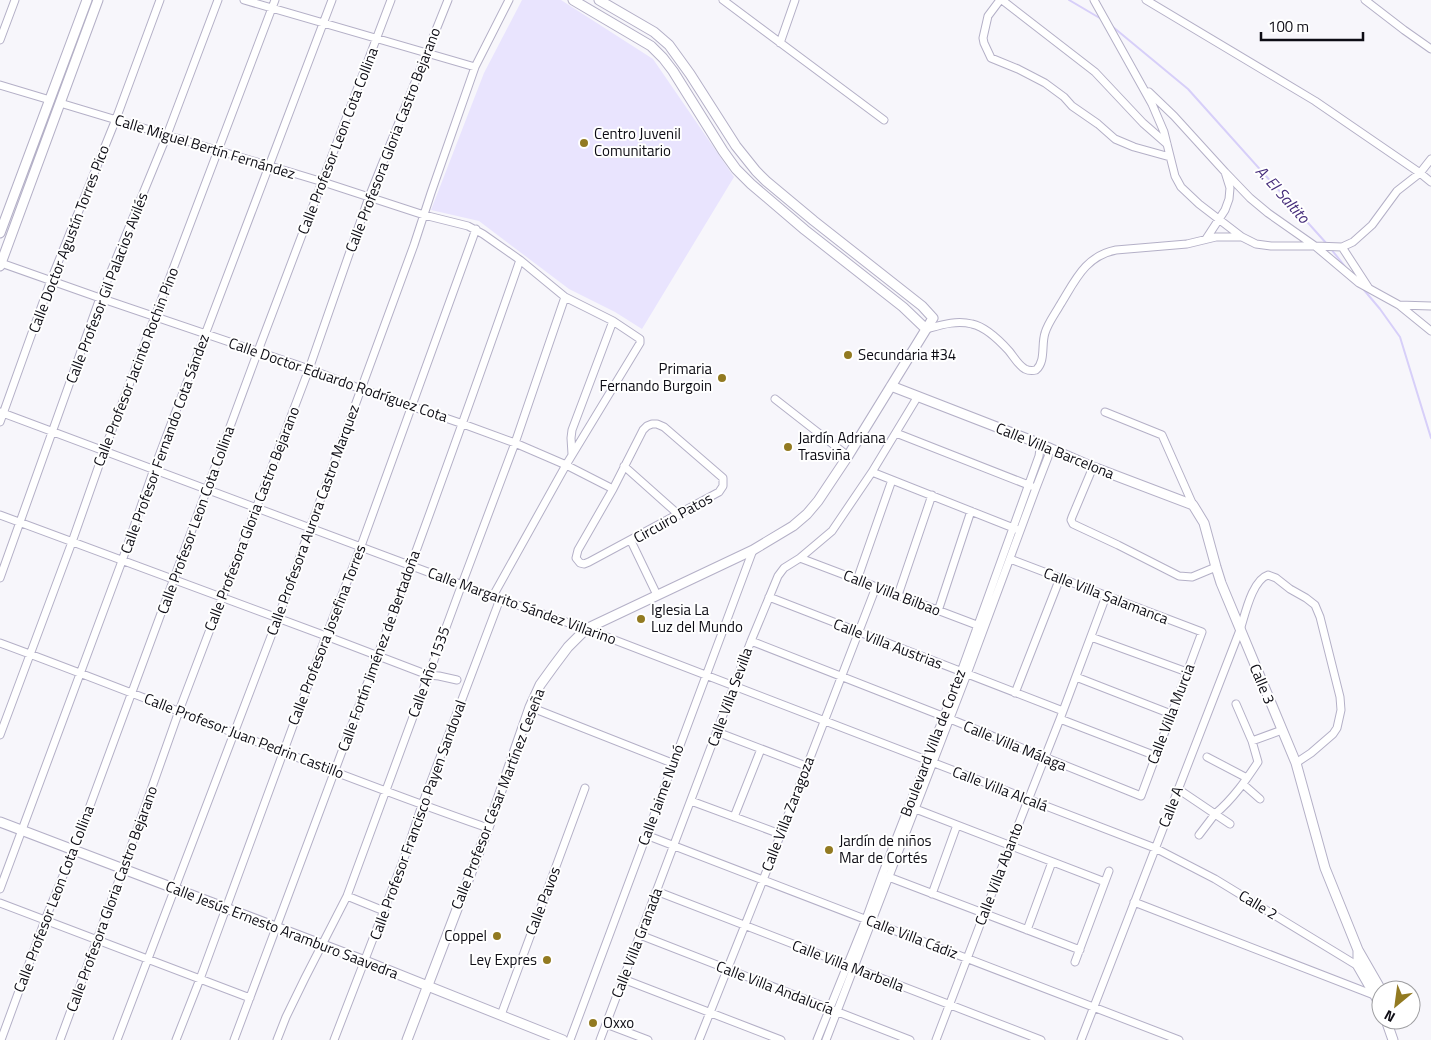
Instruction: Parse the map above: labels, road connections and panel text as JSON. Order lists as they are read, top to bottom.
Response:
{
  "streets": {
    "street": [
      "Calle Profesora Gloria Castro Bejarano",
      "Calle Profesor Leon Cota Collina",
      "Calle Miguel Bertín Fernández",
      "Calle Doctor Agustín Torres Pico",
      "Calle Profesor Gil Palacios Avilés",
      "Calle Profesor Jacinto Rochin Pino",
      "Calle Doctor Eduardo Rodríguez Cota",
      "Calle Profesor Fernando Cota Sández",
      "Calle Villa Barcelona",
      "Circuiro Patos",
      "Calle Profesora Aurora Castro Marquez",
      "Calle Villa Bilbao",
      "Calle Villa Salamanca",
      "Calle Margarito Sández Villarino",
      "Calle Profesora Josefina Torres",
      "Calle Villa Austrias",
      "Calle Fortín Jiménez de Bertadoña",
      "Calle Año 1535",
      "Calle 3",
      "Calle Villa Sevilla",
      "Calle Villa Murcia",
      "Calle Profesor Juan Pedrin Castillo",
      "Boulevard Villa de Cortez",
      "Calle Villa Málaga",
      "Calle Villa Alcalá",
      "Calle Jaime Nunó",
      "Calle Profesor César Martínez Ceseña",
      "Calle A",
      "Calle Villa Zaragoza",
      "Calle Profesor Francisco Payen Sandoval",
      "Calle Villa Abanto",
      "Calle Pavos",
      "Calle 2",
      "Calle Jesús Ernesto Aramburo Saavedra",
      "Calle Villa Cádiz",
      "Calle Villa Granada",
      "Calle Villa Marbella",
      "Calle Villa Andalucía"
    ]
  },
  "crossings": [
    ["Calle Profesora Gloria Castro Bejarano", "Calle Miguel Bertín Fernández"],
    ["Calle Profesora Gloria Castro Bejarano", "Calle Doctor Eduardo Rodríguez Cota"],
    ["Calle Profesora Gloria Castro Bejarano", "Calle Margarito Sández Villarino"],
    ["Calle Profesora Gloria Castro Bejarano", "Calle Profesor Juan Pedrin Castillo"],
    ["Calle Profesora Gloria Castro Bejarano", "Calle Jesús Ernesto Aramburo Saavedra"],
    ["Calle Profesor Leon Cota Collina", "Calle Miguel Bertín Fernández"],
    ["Calle Profesor Leon Cota Collina", "Calle Doctor Eduardo Rodríguez Cota"],
    ["Calle Profesor Leon Cota Collina", "Calle Margarito Sández Villarino"],
    ["Calle Profesor Leon Cota Collina", "Calle Profesor Juan Pedrin Castillo"],
    ["Calle Profesor Leon Cota Collina", "Calle Jesús Ernesto Aramburo Saavedra"],
    ["Calle Miguel Bertín Fernández", "Calle Doctor Agustín Torres Pico"],
    ["Calle Miguel Bertín Fernández", "Calle Profesor Gil Palacios Avilés"],
    ["Calle Miguel Bertín Fernández", "Calle Profesor Jacinto Rochin Pino"],
    ["Calle Miguel Bertín Fernández", "Calle Profesor Fernando Cota Sández"],
    ["Calle Miguel Bertín Fernández", "Calle Profesora Aurora Castro Marquez"],
    ["Calle Miguel Bertín Fernández", "Calle Profesora Josefina Torres"],
    ["Calle Miguel Bertín Fernández", "Calle Fortín Jiménez de Bertadoña"],
    ["Calle Miguel Bertín Fernández", "Calle Año 1535"],
    ["Calle Miguel Bertín Fernández", "Calle Profesor Francisco Payen Sandoval"],
    ["Calle Doctor Agustín Torres Pico", "Calle Doctor Eduardo Rodríguez Cota"],
    ["Calle Doctor Agustín Torres Pico", "Calle Margarito Sández Villarino"],
    ["Calle Profesor Gil Palacios Avilés", "Calle Doctor Eduardo Rodríguez Cota"],
    ["Calle Profesor Gil Palacios Avilés", "Calle Margarito Sández Villarino"],
    ["Calle Profesor Jacinto Rochin Pino", "Calle Doctor Eduardo Rodríguez Cota"],
    ["Calle Profesor Jacinto Rochin Pino", "Calle Margarito Sández Villarino"],
    ["Calle Profesor Jacinto Rochin Pino", "Calle Profesor Juan Pedrin Castillo"],
    ["Calle Doctor Eduardo Rodríguez Cota", "Calle Profesor Fernando Cota Sández"],
    ["Calle Doctor Eduardo Rodríguez Cota", "Circuiro Patos"],
    ["Calle Doctor Eduardo Rodríguez Cota", "Calle Profesora Aurora Castro Marquez"],
    ["Calle Doctor Eduardo Rodríguez Cota", "Calle Profesora Josefina Torres"],
    ["Calle Doctor Eduardo Rodríguez Cota", "Calle Fortín Jiménez de Bertadoña"],
    ["Calle Doctor Eduardo Rodríguez Cota", "Calle Año 1535"],
    ["Calle Doctor Eduardo Rodríguez Cota", "Calle Profesor Francisco Payen Sandoval"],
    ["Calle Profesor Fernando Cota Sández", "Calle Margarito Sández Villarino"],
    ["Calle Profesor Fernando Cota Sández", "Calle Profesor Juan Pedrin Castillo"],
    ["Calle Profesor Fernando Cota Sández", "Calle Jesús Ernesto Aramburo Saavedra"],
    ["Calle Villa Barcelona", "Calle 3"],
    ["Calle Villa Barcelona", "Boulevard Villa de Cortez"],
    ["Calle Villa Barcelona", "Calle Profesor César Martínez Ceseña"],
    ["Calle Profesora Aurora Castro Marquez", "Calle Margarito Sández Villarino"],
    ["Calle Profesora Aurora Castro Marquez", "Calle Profesor Juan Pedrin Castillo"],
    ["Calle Profesora Aurora Castro Marquez", "Calle Jesús Ernesto Aramburo Saavedra"],
    ["Calle Villa Bilbao", "Calle Villa Sevilla"],
    ["Calle Villa Bilbao", "Boulevard Villa de Cortez"],
    ["Calle Villa Bilbao", "Calle Villa Zaragoza"],
    ["Calle Villa Salamanca", "Calle Villa Murcia"],
    ["Calle Villa Salamanca", "Boulevard Villa de Cortez"],
    ["Calle Villa Salamanca", "Calle Villa Abanto"],
    ["Calle Margarito Sández Villarino", "Calle Profesora Josefina Torres"],
    ["Calle Margarito Sández Villarino", "Calle Fortín Jiménez de Bertadoña"],
    ["Calle Margarito Sández Villarino", "Calle Año 1535"],
    ["Calle Margarito Sández Villarino", "Calle Villa Alcalá"],
    ["Calle Margarito Sández Villarino", "Calle Jaime Nunó"],
    ["Calle Margarito Sández Villarino", "Calle Profesor César Martínez Ceseña"],
    ["Calle Margarito Sández Villarino", "Calle Profesor Francisco Payen Sandoval"],
    ["Calle Profesora Josefina Torres", "Calle Profesor Juan Pedrin Castillo"],
    ["Calle Profesora Josefina Torres", "Calle Jesús Ernesto Aramburo Saavedra"],
    ["Calle Villa Austrias", "Calle Villa Sevilla"],
    ["Calle Villa Austrias", "Boulevard Villa de Cortez"],
    ["Calle Villa Austrias", "Calle Villa Zaragoza"],
    ["Calle Villa Austrias", "Calle Villa Abanto"],
    ["Calle Fortín Jiménez de Bertadoña", "Calle Profesor Juan Pedrin Castillo"],
    ["Calle Fortín Jiménez de Bertadoña", "Calle Jesús Ernesto Aramburo Saavedra"],
    ["Calle Año 1535", "Calle Profesor Juan Pedrin Castillo"],
    ["Calle Año 1535", "Calle Jesús Ernesto Aramburo Saavedra"],
    ["Calle 3", "Calle A"],
    ["Calle Villa Sevilla", "Calle Villa Málaga"],
    ["Calle Villa Sevilla", "Calle Villa Alcalá"],
    ["Calle Villa Sevilla", "Calle Villa Cádiz"],
    ["Calle Villa Sevilla", "Calle Villa Granada"],
    ["Calle Villa Murcia", "Calle Villa Málaga"],
    ["Calle Profesor Juan Pedrin Castillo", "Calle Profesor César Martínez Ceseña"],
    ["Calle Profesor Juan Pedrin Castillo", "Calle Profesor Francisco Payen Sandoval"],
    ["Boulevard Villa de Cortez", "Calle Villa Málaga"],
    ["Boulevard Villa de Cortez", "Calle Villa Alcalá"],
    ["Boulevard Villa de Cortez", "Calle Villa Cádiz"],
    ["Boulevard Villa de Cortez", "Calle Villa Marbella"],
    ["Boulevard Villa de Cortez", "Calle Villa Andalucía"],
    ["Calle Villa Málaga", "Calle Villa Zaragoza"],
    ["Calle Villa Málaga", "Calle Villa Abanto"],
    ["Calle Villa Alcalá", "Calle Jaime Nunó"],
    ["Calle Villa Alcalá", "Calle A"],
    ["Calle Villa Alcalá", "Calle Villa Zaragoza"],
    ["Calle Villa Alcalá", "Calle Villa Abanto"],
    ["Calle Villa Alcalá", "Calle 2"],
    ["Calle Jaime Nunó", "Calle Profesor César Martínez Ceseña"],
    ["Calle Jaime Nunó", "Calle Villa Cádiz"],
    ["Calle Profesor César Martínez Ceseña", "Calle Jesús Ernesto Aramburo Saavedra"],
    ["Calle A", "Calle 2"],
    ["Calle A", "Calle Villa Cádiz"],
    ["Calle Villa Zaragoza", "Calle Villa Cádiz"],
    ["Calle Villa Zaragoza", "Calle Villa Marbella"],
    ["Calle Villa Zaragoza", "Calle Villa Andalucía"],
    ["Calle Profesor Francisco Payen Sandoval", "Calle Jesús Ernesto Aramburo Saavedra"],
    ["Calle Villa Abanto", "Calle Villa Cádiz"],
    ["Calle Villa Abanto", "Calle Villa Marbella"],
    ["Calle Pavos", "Calle Jesús Ernesto Aramburo Saavedra"],
    ["Calle Villa Cádiz", "Calle Villa Granada"],
    ["Calle Villa Granada", "Calle Villa Marbella"],
    ["Calle Villa Granada", "Calle Villa Andalucía"]
  ],
  "water": ["A. El Saltito"],
  "places": [
    "Centro Juvenil Comunitario",
    "Secundaria #34",
    "Primaria Fernando Burgoin",
    "Jardín Adriana Trasviña",
    "Iglesia La Luz del Mundo",
    "Jardín de niños Mar de Cortés",
    "Coppel",
    "Ley Expres",
    "Oxxo"
  ],
  "scale_bar": "100 m",
  "north": "bottom left"
}
